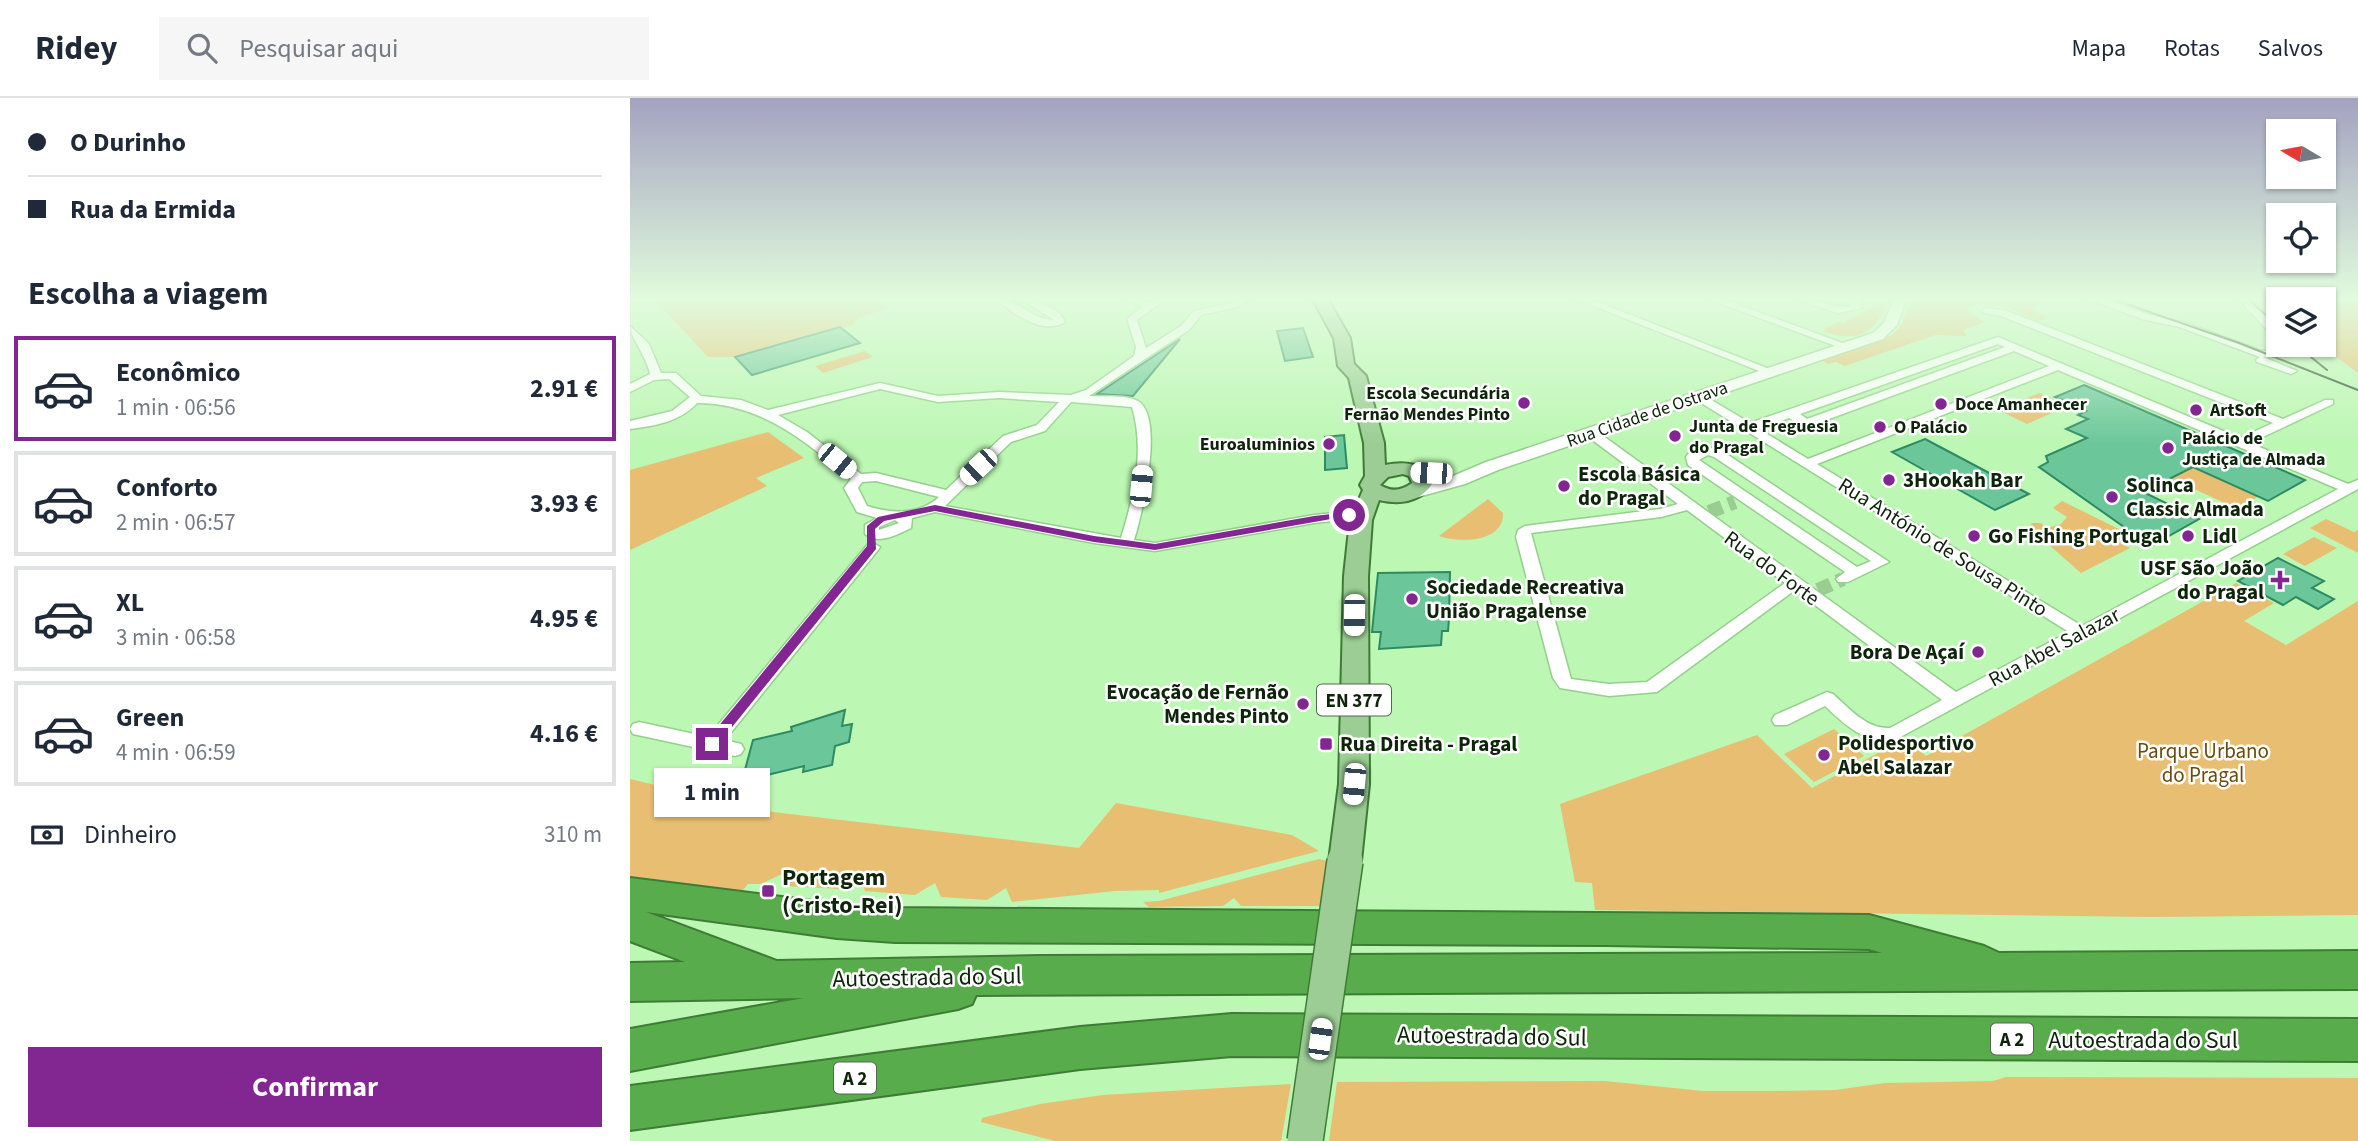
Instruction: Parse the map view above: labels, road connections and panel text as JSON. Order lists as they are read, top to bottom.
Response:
{
  "streets": {
    "highway": ["Autoestrada do Sul", "A 2"],
    "main road": ["EN 377"],
    "street": [
      "Rua Cidade de Ostrava",
      "Rua António de Sousa Pinto",
      "Rua do Forte",
      "Rua Abel Salazar"
    ]
  },
  "crossings": [
    ["Rua Cidade de Ostrava", "Rua António de Sousa Pinto"],
    ["Rua Cidade de Ostrava", "Rua do Forte"],
    ["Rua Cidade de Ostrava", "EN 377"],
    ["Rua António de Sousa Pinto", "Rua Abel Salazar"],
    ["Rua do Forte", "Rua Abel Salazar"]
  ],
  "parks": ["Parque Urbano do Pragal"],
  "places": {
    "other": [
      "Escola Secundária Fernão Mendes Pinto",
      "Doce Amanhecer",
      "ArtSoft",
      "O Palácio",
      "Junta de Freguesia do Pragal",
      "Euroaluminios",
      "Palácio de Justiça de Almada",
      "3Hookah Bar",
      "Escola Básica do Pragal",
      "Solinca Classic Almada",
      "Go Fishing Portugal",
      "Lidl",
      "Sociedade Recreativa União Pragalense",
      "Bora De Açaí",
      "Evocação de Fernão Mendes Pinto",
      "Polidesportivo Abel Salazar"
    ],
    "health": ["USF São João do Pragal"],
    "transit": ["Rua Direita - Pragal", "Portagem (Cristo-Rei)"]
  },
  "north": "left",
  "page": {
    "header": "Ridey",
    "search": "Pesquisar aqui",
    "nav": ["Mapa", "Rotas", "Salvos"],
    "banner": ["O Durinho", "Rua da Ermida"],
    "heading": "Escolha a viagem",
    "list": [
      {
        "name": "Econômico",
        "note": "1 min · 06:56",
        "value": "2.91 €"
      },
      {
        "name": "Conforto",
        "note": "2 min · 06:57",
        "value": "3.93 €"
      },
      {
        "name": "XL",
        "note": "3 min · 06:58",
        "value": "4.95 €"
      },
      {
        "name": "Green",
        "note": "4 min · 06:59",
        "value": "4.16 €"
      }
    ],
    "bubble": "1 min",
    "pay": ["Dinheiro", "310 m"],
    "buttons": "Confirmar"
  }
}
